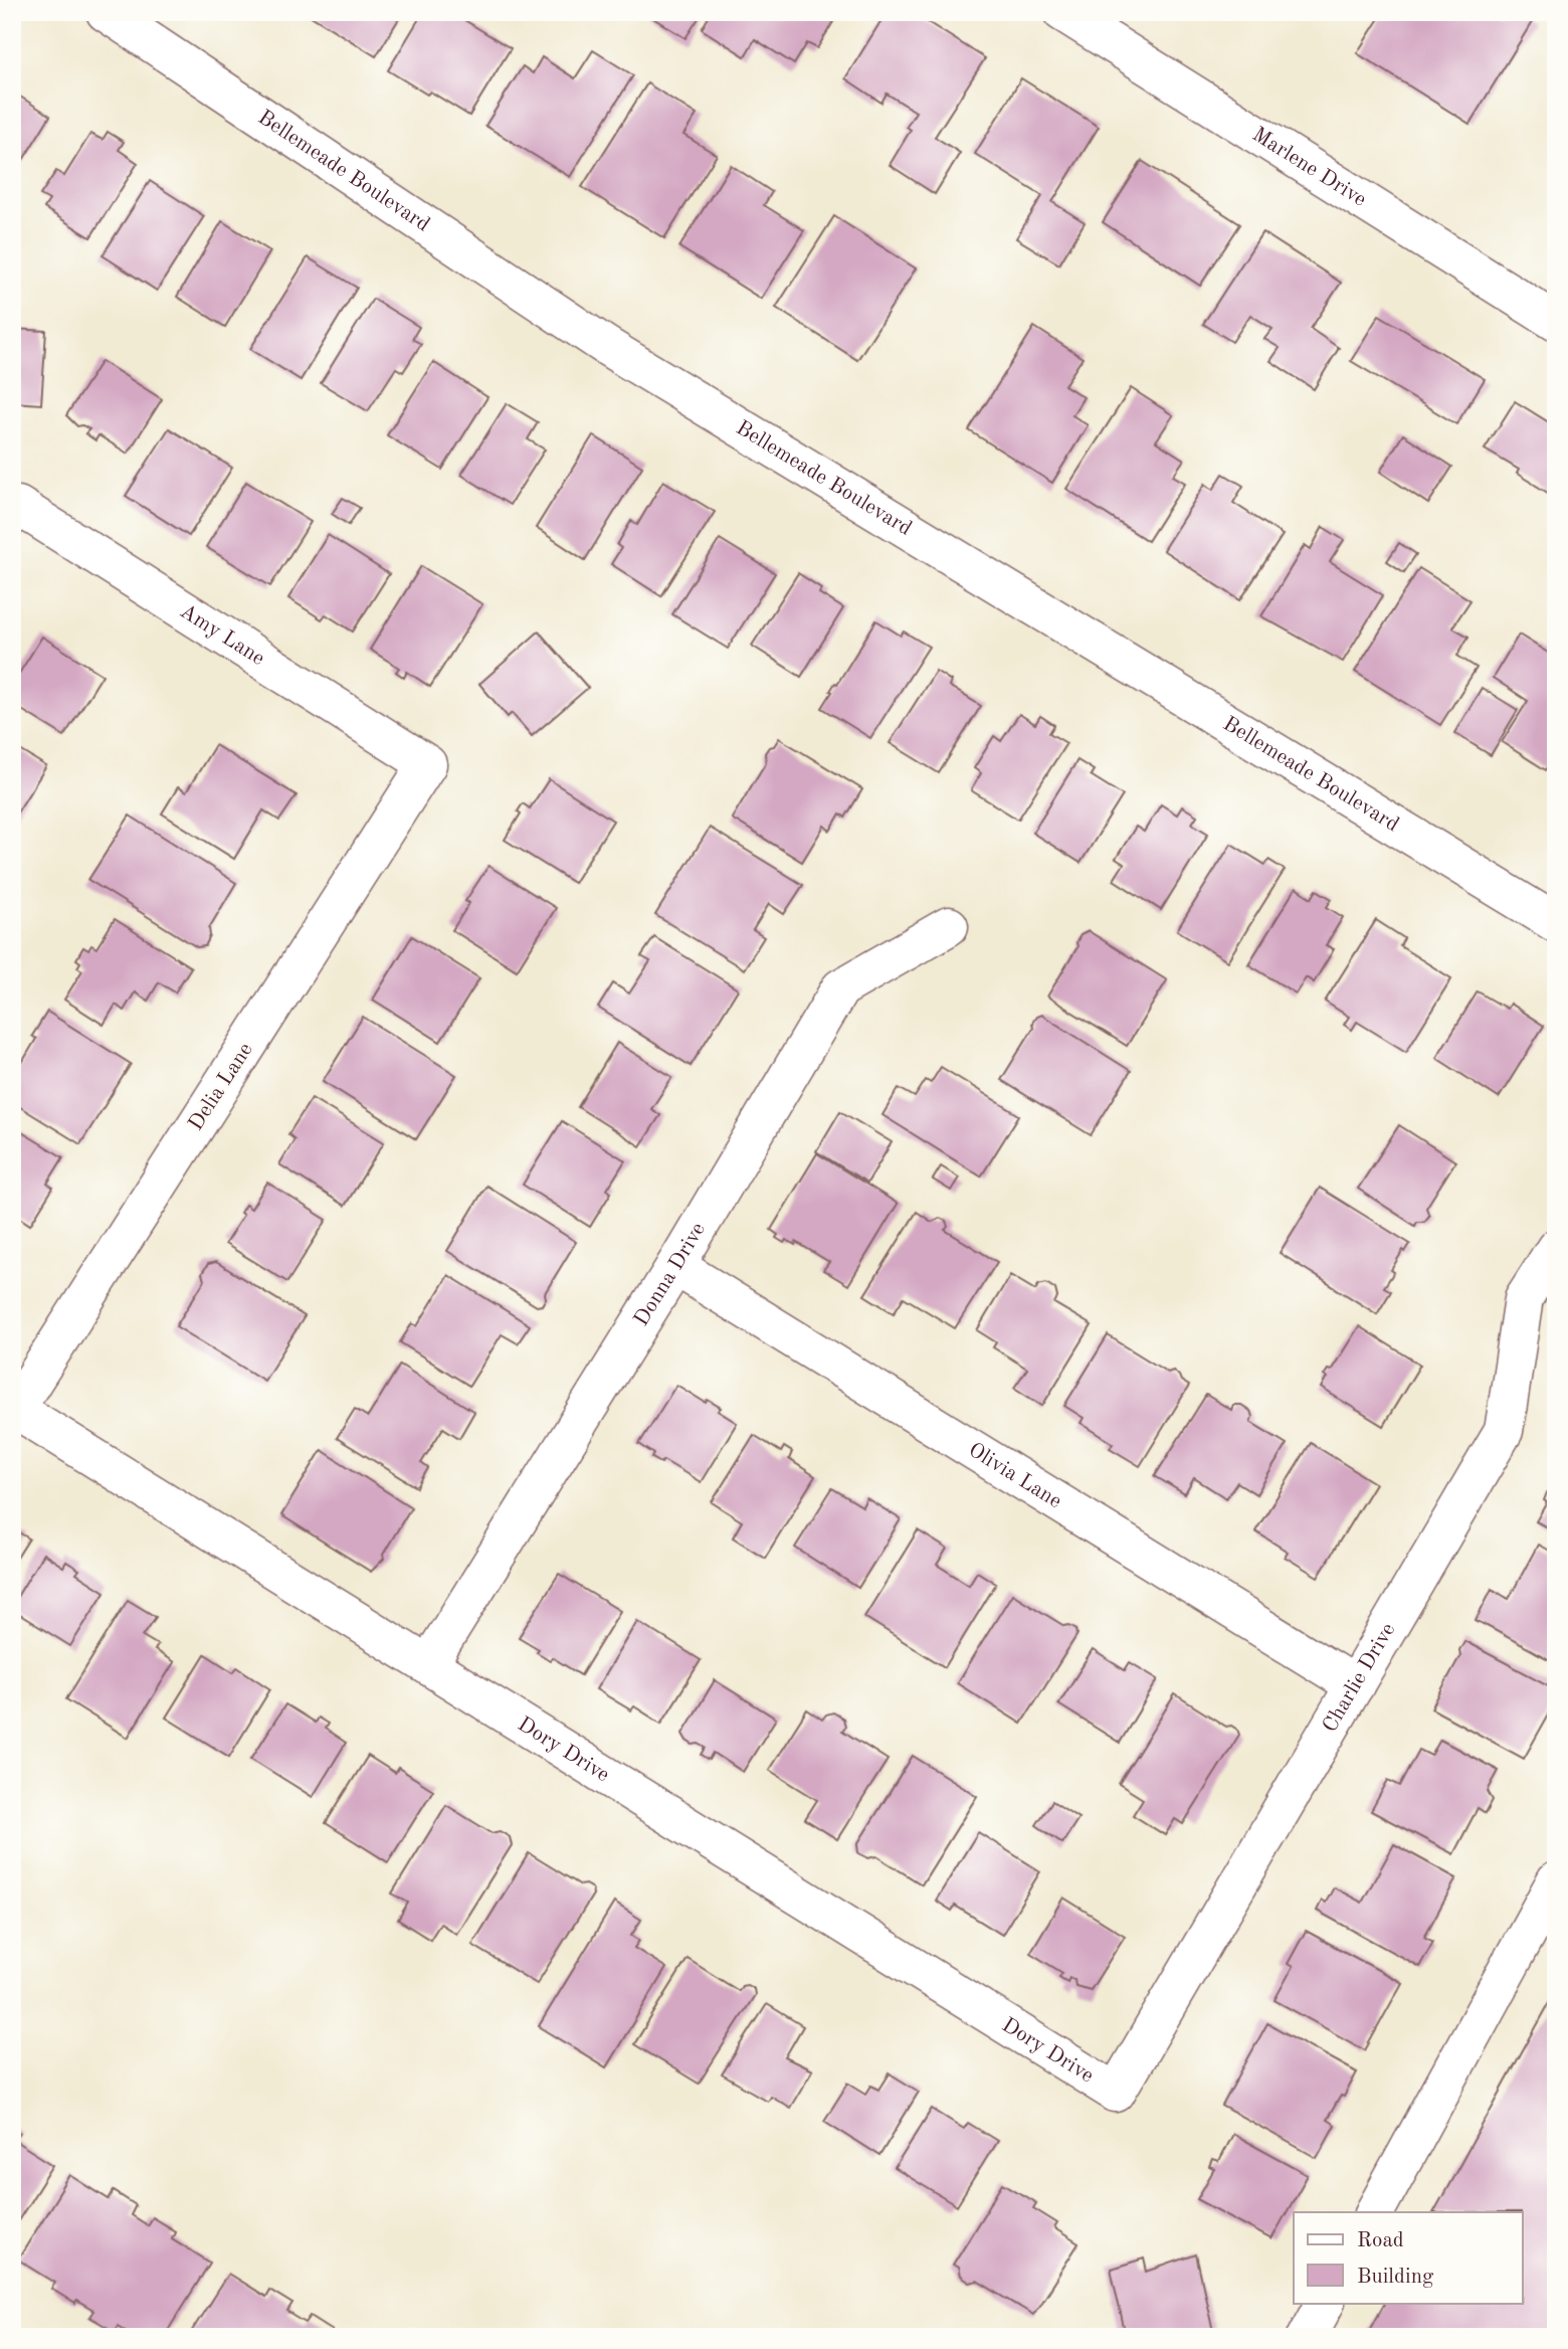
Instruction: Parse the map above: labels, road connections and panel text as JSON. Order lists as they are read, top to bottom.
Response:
{
  "streets": {
    "street": [
      "Marlene Drive",
      "Bellemeade Boulevard",
      "Amy Lane",
      "Delia Lane",
      "Donna Drive",
      "Olivia Lane",
      "Charlie Drive",
      "Dory Drive"
    ]
  },
  "crossings": [
    ["Amy Lane", "Delia Lane"],
    ["Delia Lane", "Dory Drive"],
    ["Donna Drive", "Olivia Lane"],
    ["Donna Drive", "Dory Drive"],
    ["Olivia Lane", "Charlie Drive"],
    ["Charlie Drive", "Dory Drive"]
  ],
  "legend": ["Road", "Building"]
}
